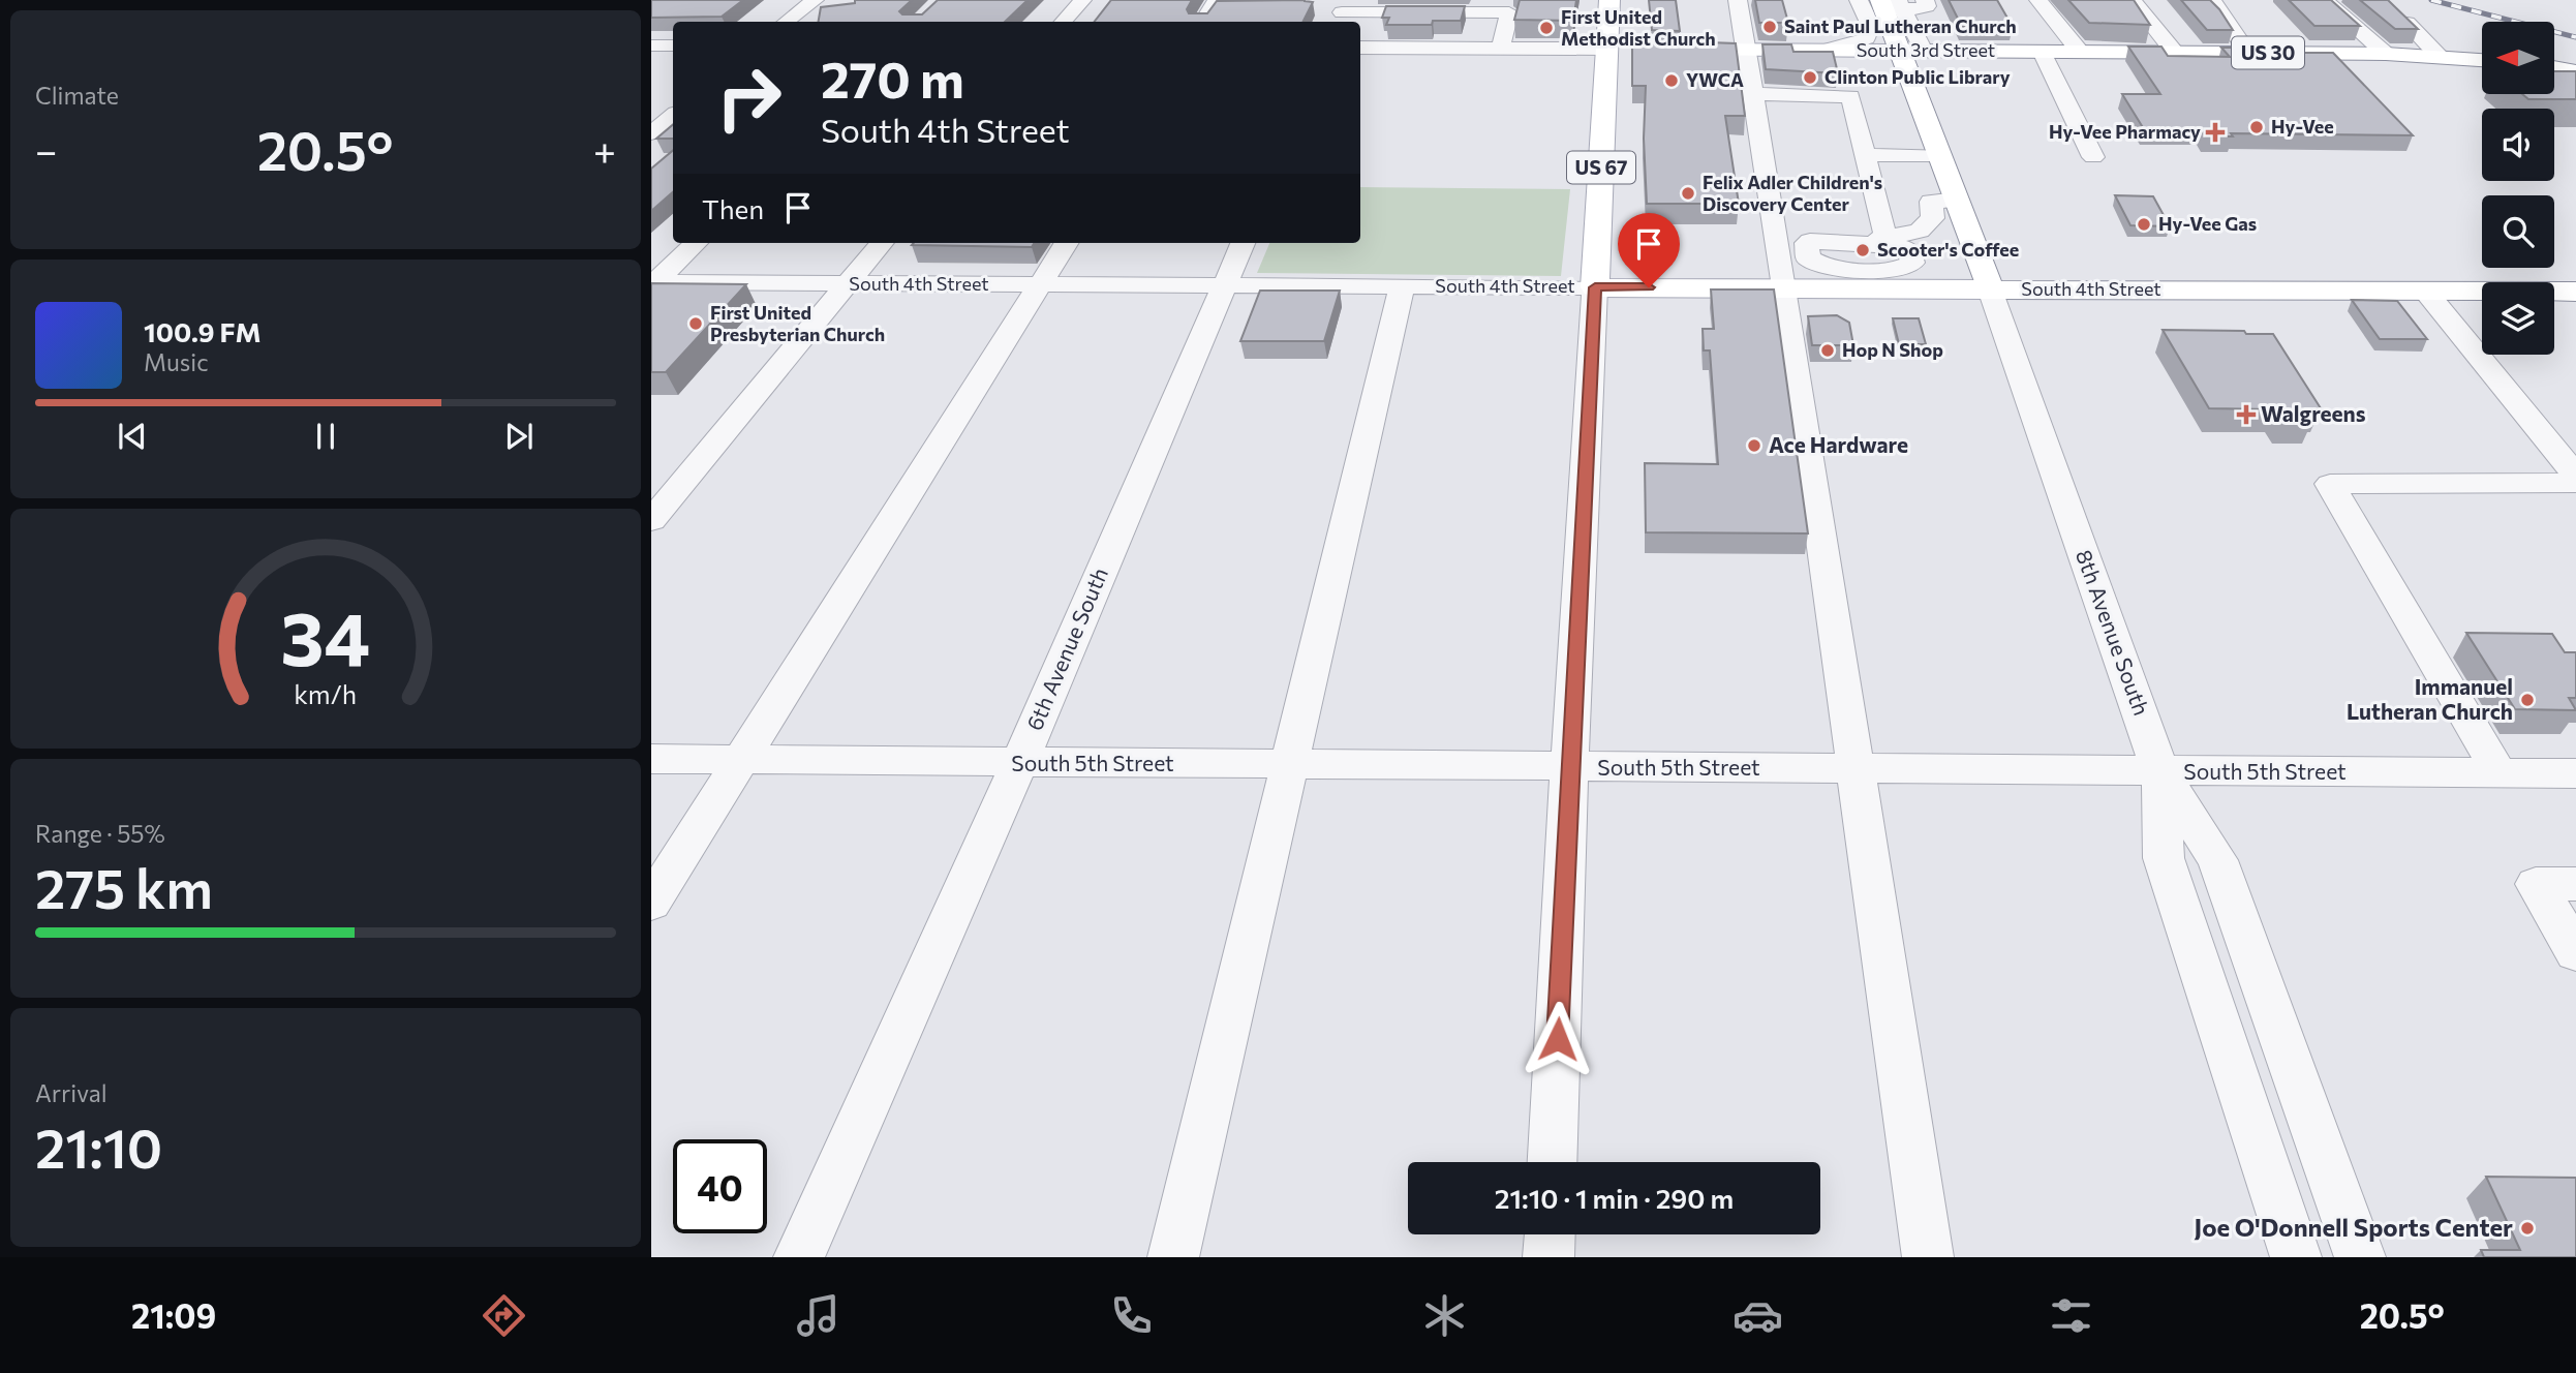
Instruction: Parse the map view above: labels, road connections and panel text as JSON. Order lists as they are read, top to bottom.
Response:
{
  "streets": {
    "main road": [
      "South 3rd Street",
      "US 30",
      "US 67",
      "South 4th Street",
      "8th Avenue South"
    ],
    "street": ["6th Avenue South", "South 5th Street"]
  },
  "crossings": [
    ["South 3rd Street", "8th Avenue South"],
    ["US 67", "South 4th Street"],
    ["South 4th Street", "8th Avenue South"],
    ["South 4th Street", "6th Avenue South"],
    ["8th Avenue South", "South 5th Street"],
    ["6th Avenue South", "South 5th Street"]
  ],
  "places": {
    "other": [
      "Saint Paul Lutheran Church",
      "First United Methodist Church",
      "Clinton Public Library",
      "YWCA",
      "Hy-Vee",
      "Felix Adler Children's Discovery Center",
      "Hy-Vee Gas",
      "Scooter's Coffee",
      "First United Presbyterian Church",
      "Hop N Shop",
      "Ace Hardware",
      "Immanuel Lutheran Church",
      "Joe O'Donnell Sports Center"
    ],
    "health": ["Hy-Vee Pharmacy", "Walgreens"]
  },
  "north": "left",
  "page": {
    "tile": [
      "Climate",
      ["Range · 55%", "275 km"],
      ["Arrival", "21:10"]
    ],
    "turn": ["270 m", "South 4th Street"],
    "heat": ["−", "20.5°", "+"],
    "then": "Then",
    "song": ["100.9 FM", "Music"],
    "limit": "40",
    "trip": "21:10 · 1 min · 290 m",
    "tabs": ["21:09", "20.5°"],
    "gauge": ["34", "km/h"]
  }
}
